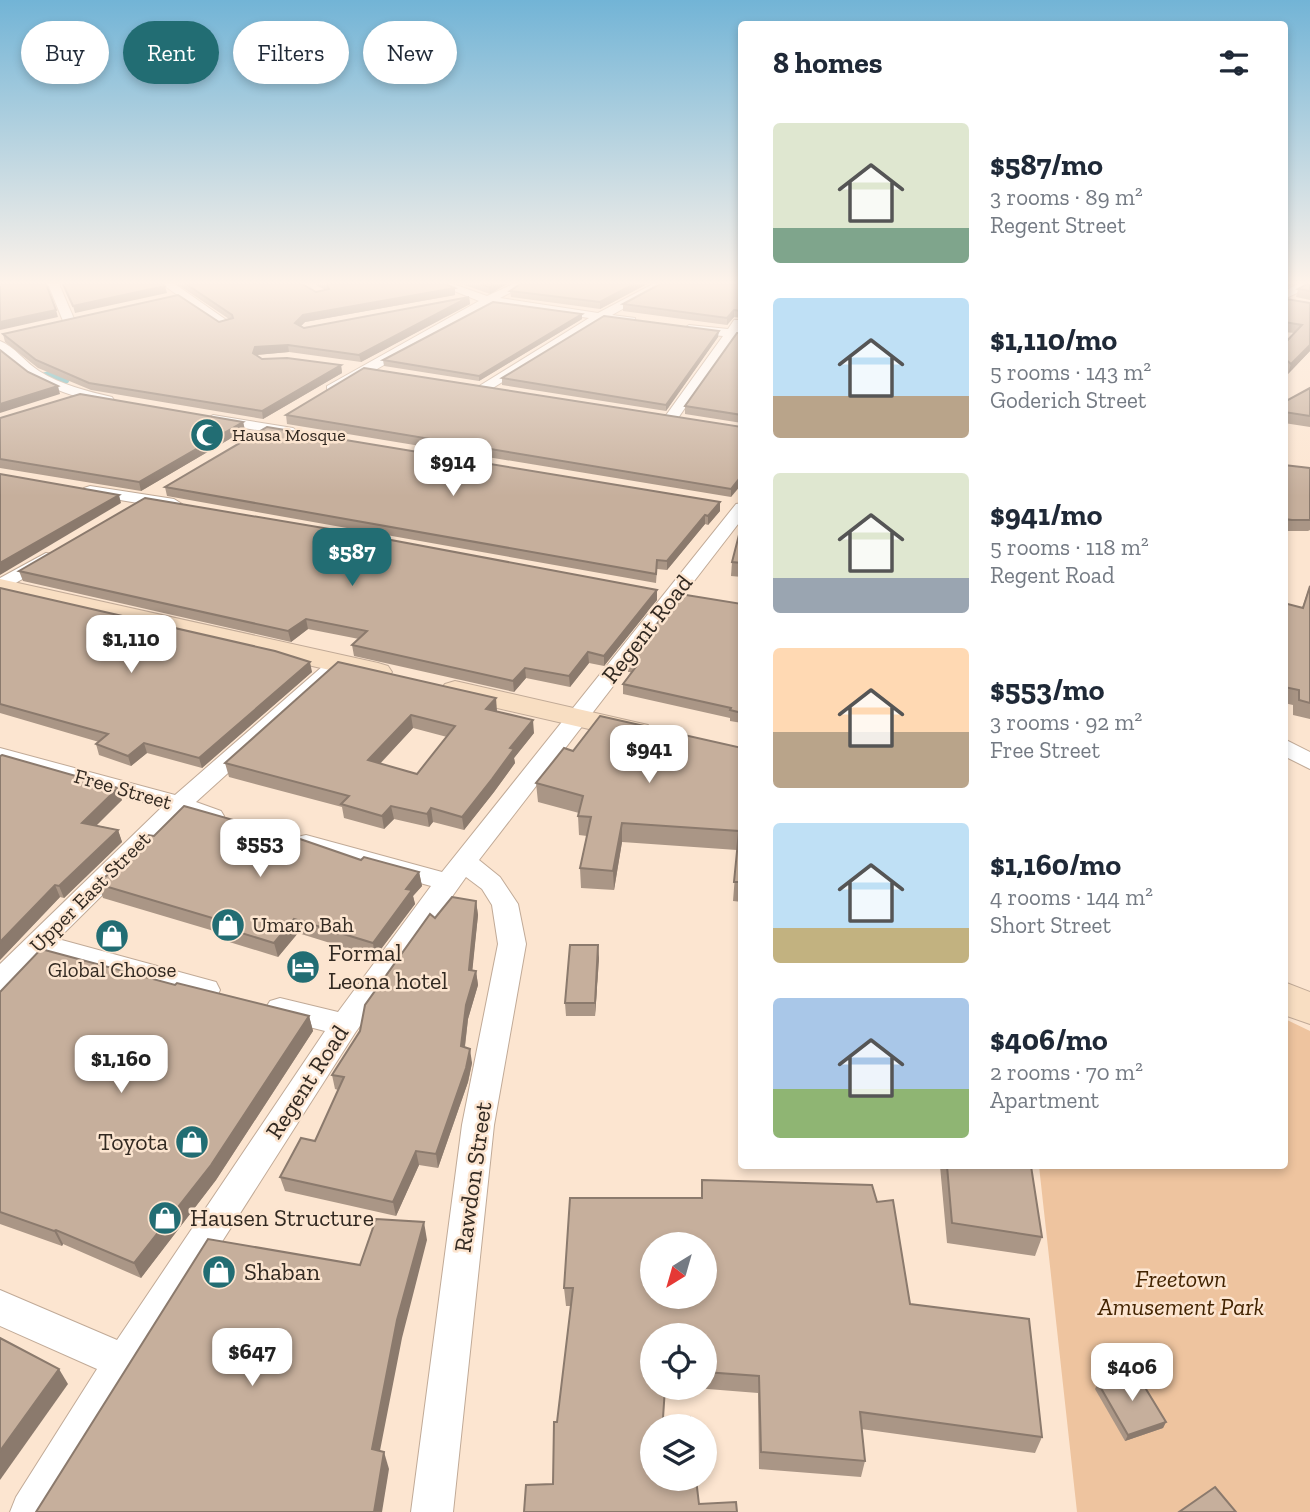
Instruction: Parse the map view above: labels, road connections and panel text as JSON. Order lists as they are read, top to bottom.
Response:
{
  "streets": {
    "street": [
      "Regent Road",
      "Free Street",
      "Upper East Street",
      "Rawdon Street"
    ]
  },
  "crossings": [
    ["Regent Road", "Rawdon Street"],
    ["Free Street", "Upper East Street"]
  ],
  "parks": ["Freetown Amusement Park"],
  "places": {
    "mosque": ["Hausa Mosque"],
    "shop": [
      "Umaro Bah",
      "Global Choose",
      "Toyota",
      "Hausen Structure",
      "Shaban"
    ],
    "hotel": ["Formal Leona hotel"]
  },
  "north": "bottom left",
  "page": {
    "chip": [
      "Buy",
      "Rent",
      "Filters",
      "New"
    ],
    "heading": "8 homes",
    "list": [
      {
        "name": "$587/mo",
        "note": "3 rooms · 89 m² · Regent Street"
      },
      {
        "name": "$1,110/mo",
        "note": "5 rooms · 143 m² · Goderich Street"
      },
      {
        "name": "$941/mo",
        "note": "5 rooms · 118 m² · Regent Road"
      },
      {
        "name": "$553/mo",
        "note": "3 rooms · 92 m² · Free Street"
      },
      {
        "name": "$1,160/mo",
        "note": "4 rooms · 144 m² · Short Street"
      },
      {
        "name": "$406/mo",
        "note": "2 rooms · 70 m² · Apartment"
      }
    ],
    "price": [
      "$914",
      "$587",
      "$1,110",
      "$941",
      "$553",
      "$1,160",
      "$647",
      "$406"
    ]
  }
}
